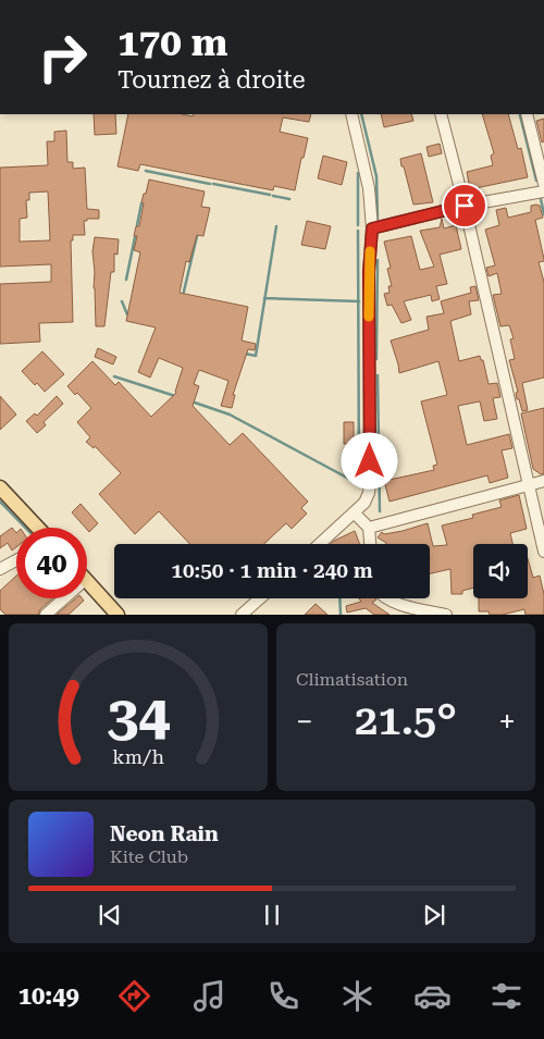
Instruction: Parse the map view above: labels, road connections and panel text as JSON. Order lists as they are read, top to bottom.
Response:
{
  "page": {
    "turn": ["170 m", "Tournez à droite"],
    "limit": "40",
    "trip": "10:50 · 1 min · 240 m",
    "tile": "Climatisation",
    "heat": ["−", "21.5°", "+"],
    "song": ["Neon Rain", "Kite Club"],
    "tabs": "10:49",
    "gauge": ["34", "km/h"]
  }
}
